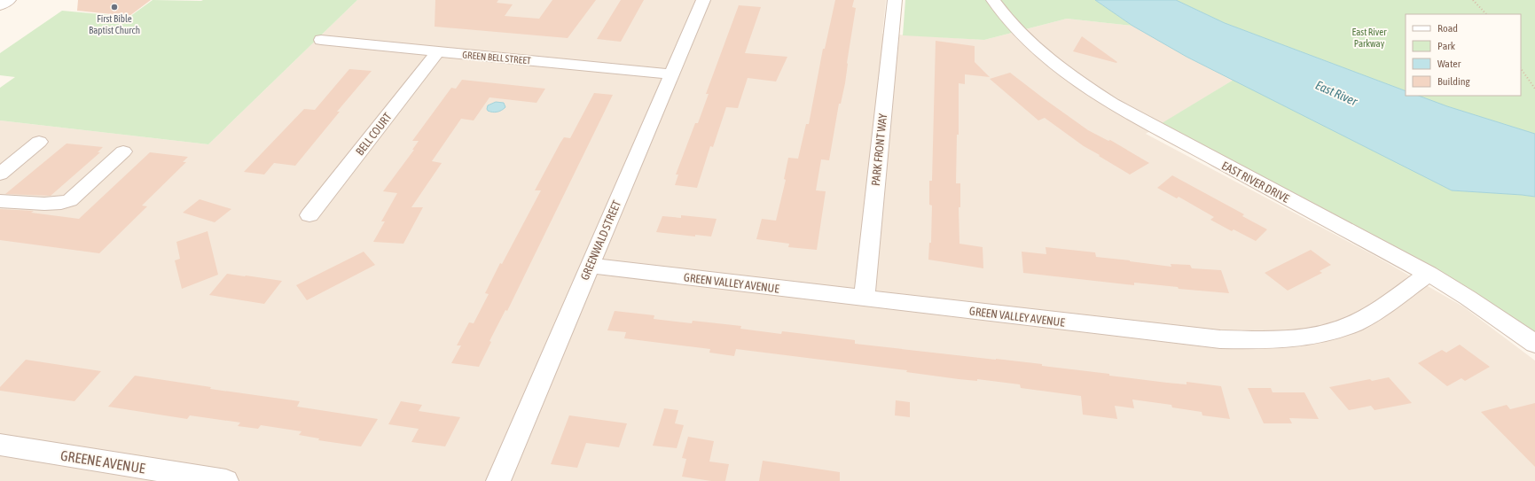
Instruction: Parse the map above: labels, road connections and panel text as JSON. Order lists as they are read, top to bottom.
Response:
{
  "streets": {
    "street": [
      "GREEN BELL STREET",
      "BELL COURT",
      "PARK FRONT WAY",
      "EAST RIVER DRIVE",
      "GREENWALD STREET",
      "GREEN VALLEY AVENUE",
      "GREENE AVENUE"
    ]
  },
  "crossings": [
    ["GREEN BELL STREET", "BELL COURT"],
    ["GREEN BELL STREET", "GREENWALD STREET"],
    ["PARK FRONT WAY", "GREEN VALLEY AVENUE"],
    ["EAST RIVER DRIVE", "GREEN VALLEY AVENUE"],
    ["GREENWALD STREET", "GREEN VALLEY AVENUE"]
  ],
  "water": ["East River"],
  "parks": ["East River Parkway"],
  "places": ["First Bible Baptist Church"],
  "legend": [
    "Road",
    "Park",
    "Water",
    "Building"
  ]
}
